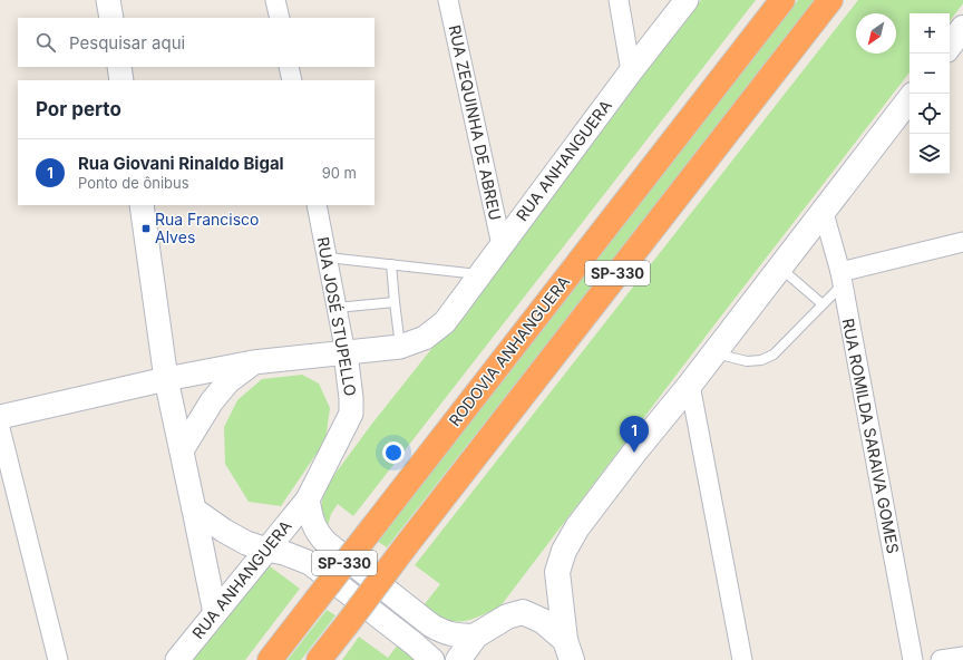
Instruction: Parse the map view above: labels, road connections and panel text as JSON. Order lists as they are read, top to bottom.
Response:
{
  "streets": {
    "highway": ["SP-330", "RODOVIA ANHANGUERA"],
    "street": [
      "RUA ZEQUINHA DE ABREU",
      "RUA ANHANGUERA",
      "RUA JOSÉ STUPELLO",
      "RUA ROMILDA SARAIVA GOMES"
    ]
  },
  "crossings": [
    ["RUA ZEQUINHA DE ABREU", "RUA ANHANGUERA"],
    ["RUA ANHANGUERA", "RUA JOSÉ STUPELLO"]
  ],
  "places": {
    "transit": ["Rua Francisco Alves"]
  },
  "north": "bottom left",
  "page": {
    "map_buttons": ["+", "−"],
    "search": "Pesquisar aqui",
    "heading": "Por perto",
    "list": [
      {
        "mark": "1",
        "name": "Rua Giovani Rinaldo Bigal",
        "note": "Ponto de ônibus",
        "value": "90 m"
      }
    ],
    "pins": "1"
  }
}
